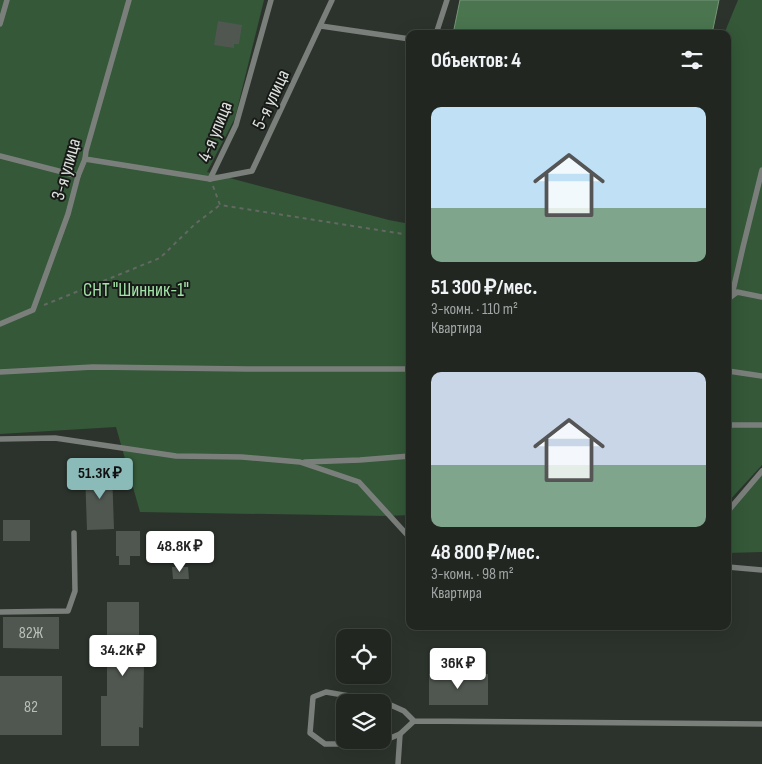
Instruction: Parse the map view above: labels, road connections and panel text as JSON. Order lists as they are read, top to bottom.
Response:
{
  "streets": {
    "lane": ["5-я улица", "4-я улица", "3-я улица"]
  },
  "crossings": [
    ["5-я улица", "4-я улица"],
    ["4-я улица", "3-я улица"]
  ],
  "parks": ["СНТ \"Шинник-1\""],
  "house_numbers": ["82Ж", "82"],
  "page": {
    "heading": "Объектов: 4",
    "list": [
      {
        "name": "51 300 ₽/мес.",
        "note": "3-комн. · 110 m² · Квартира"
      },
      {
        "name": "48 800 ₽/мес.",
        "note": "3-комн. · 98 m² · Квартира"
      }
    ],
    "price": [
      "51.3K ₽",
      "48.8K ₽",
      "34.2K ₽",
      "36K ₽"
    ]
  }
}
